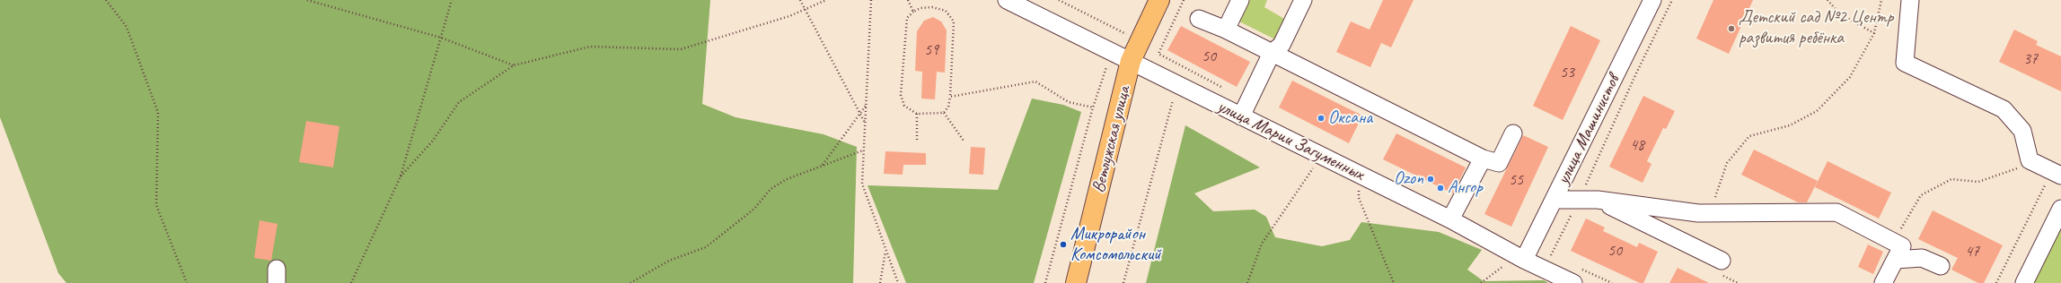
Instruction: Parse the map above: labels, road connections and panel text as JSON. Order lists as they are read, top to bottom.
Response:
{
  "streets": {
    "main road": ["Ветлужская улица"],
    "street": ["улица Машинистов", "улица Марии Загуменных"]
  },
  "crossings": [
    ["улица Машинистов", "улица Марии Загуменных"],
    ["Ветлужская улица", "улица Марии Загуменных"]
  ],
  "places": [
    "Детский сад №2 Центр развития ребёнка",
    "Оксана",
    "Ozon",
    "Ангор",
    "Микрорайон Комсомольский"
  ],
  "house_numbers": [
    "59",
    "50",
    "37",
    "53",
    "48",
    "55",
    "50",
    "47"
  ]
}
